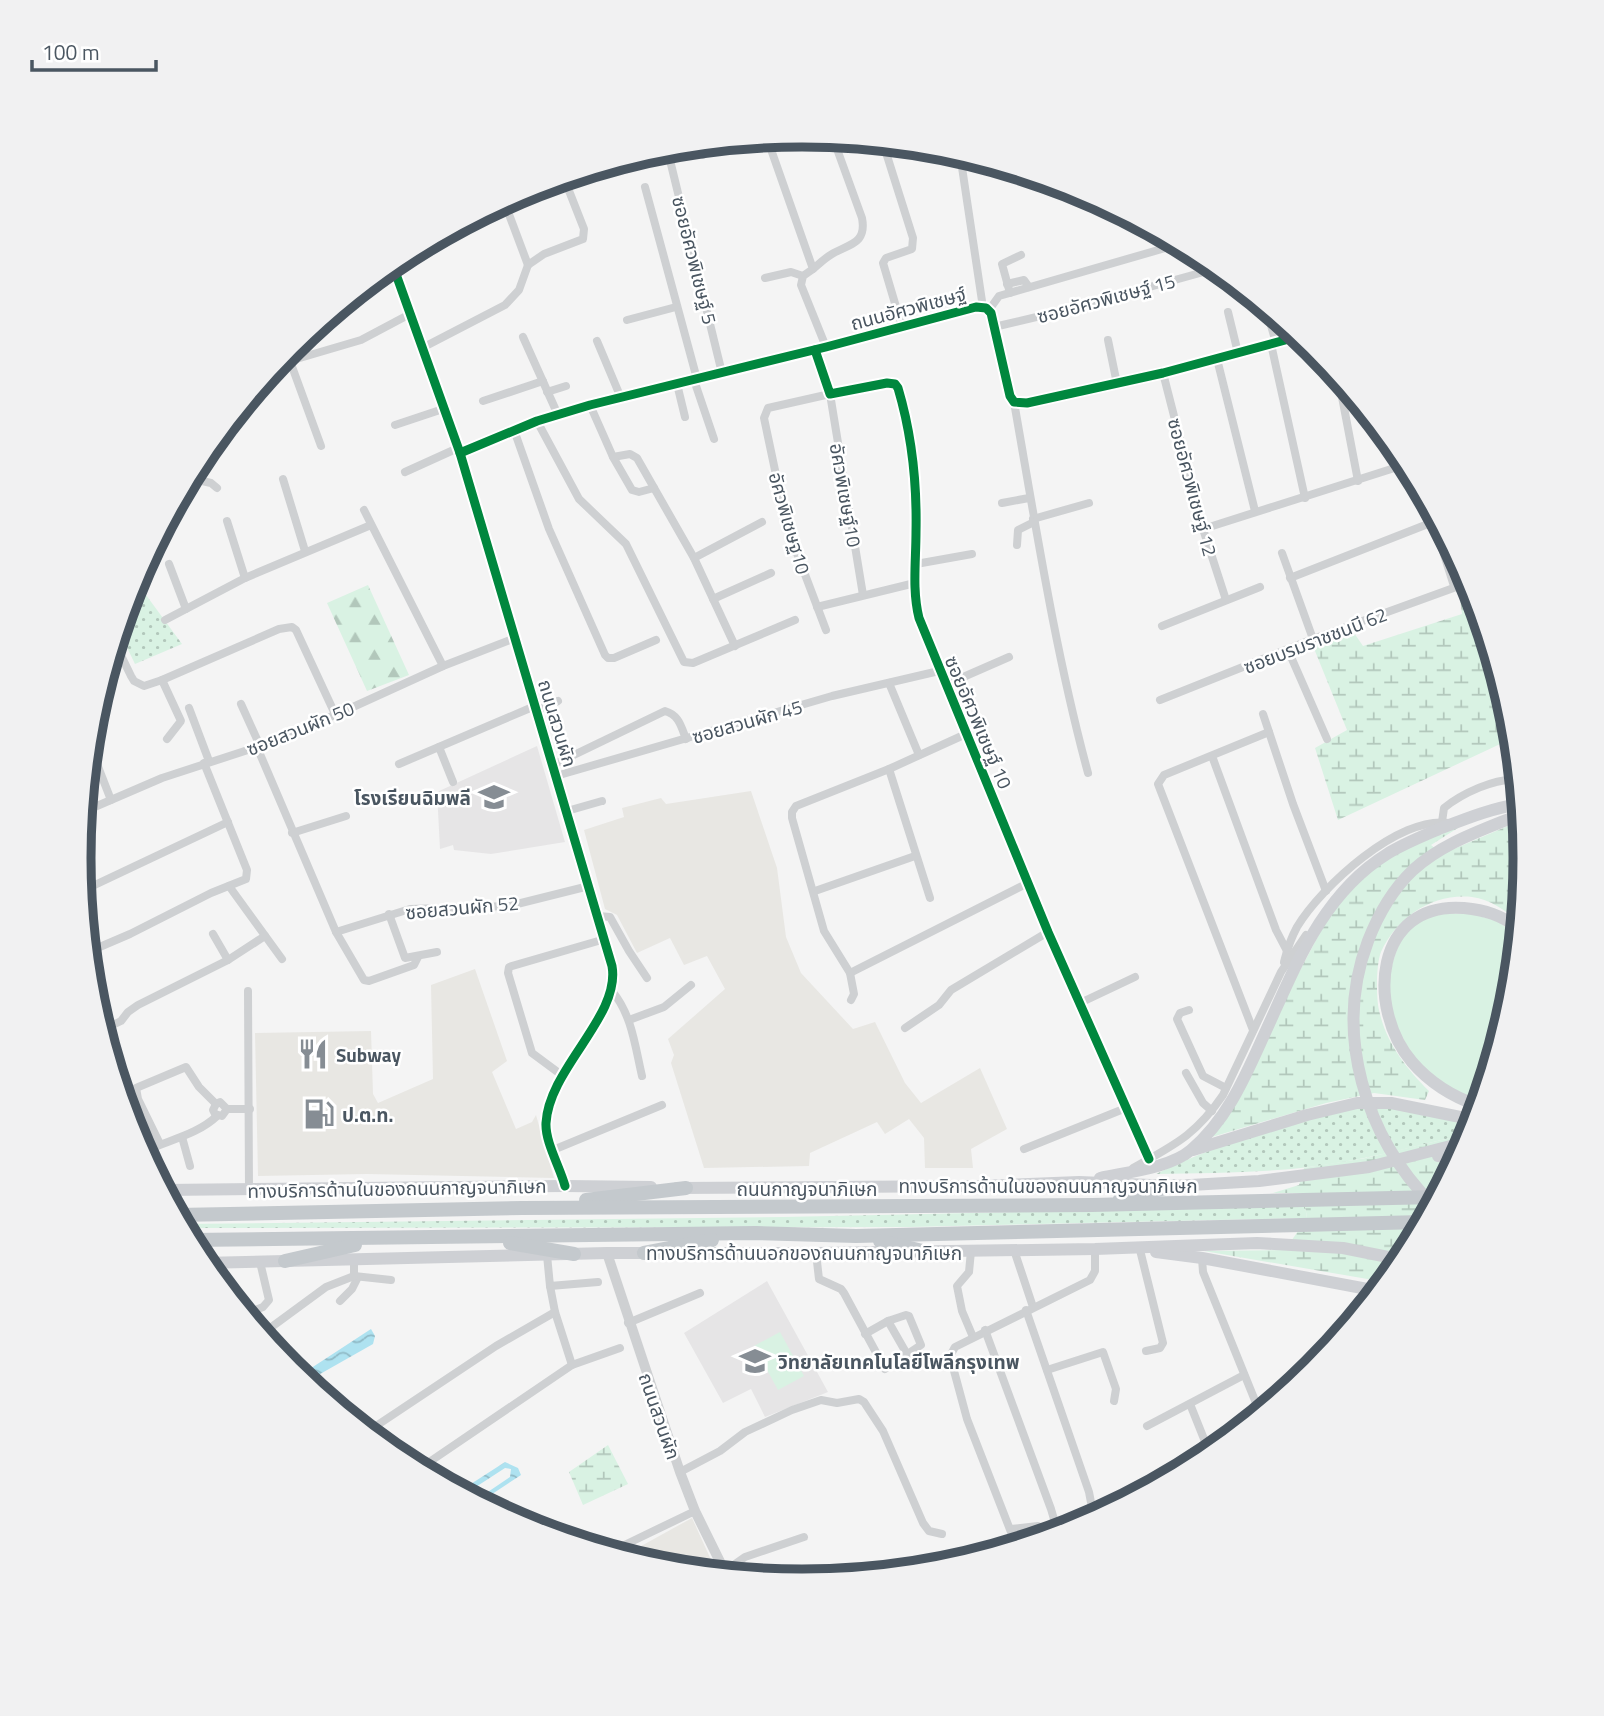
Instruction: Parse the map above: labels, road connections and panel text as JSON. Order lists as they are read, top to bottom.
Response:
{
  "streets": {
    "highway": ["ถนนกาญจนาภิเษก"],
    "main road": ["ทางบริการด้านในของถนนกาญจนาภิเษก", "ทางบริการด้านนอกของถนนกาญจนาภิเษก"],
    "street": [
      "ซอยอัศวพิเชษฐ์ 5",
      "ซอยอัศวพิเชษฐ์ 15",
      "ถนนอัศวพิเชษฐ์",
      "ซอยอัศวพิเชษฐ์ 12",
      "อัศวพิเชษฐ์10",
      "อัศวพิเชษฐ10",
      "ซอยบรมราชชนนี 62",
      "ซอยสวนผัก 45",
      "ซอยอัศวพิเชษฐ์ 10",
      "ถนนสวนผัก",
      "ซอยสวนผัก 50",
      "ซอยสวนผัก 52"
    ]
  },
  "crossings": [
    ["ซอยอัศวพิเชษฐ์ 5", "ถนนอัศวพิเชษฐ์"],
    ["ซอยอัศวพิเชษฐ์ 15", "ถนนอัศวพิเชษฐ์"],
    ["ถนนอัศวพิเชษฐ์", "ถนนสวนผัก"],
    ["อัศวพิเชษฐ์10", "อัศวพิเชษฐ10"],
    ["อัศวพิเชษฐ์10", "ซอยอัศวพิเชษฐ์ 10"],
    ["อัศวพิเชษฐ10", "ซอยอัศวพิเชษฐ์ 10"],
    ["ซอยสวนผัก 45", "ซอยอัศวพิเชษฐ์ 10"],
    ["ซอยสวนผัก 45", "ถนนสวนผัก"],
    ["ถนนสวนผัก", "ซอยสวนผัก 50"],
    ["ถนนสวนผัก", "ซอยสวนผัก 52"],
    ["ถนนสวนผัก", "ทางบริการด้านนอกของถนนกาญจนาภิเษก"]
  ],
  "places": {
    "school or university": ["โรงเรียนฉิมพลี", "วิทยาลัยเทคโนโลยีโพลีกรุงเทพ"],
    "restaurant": ["Subway"],
    "fuel station": ["ป.ต.ท."]
  },
  "scale_bar": "100 m"
}
